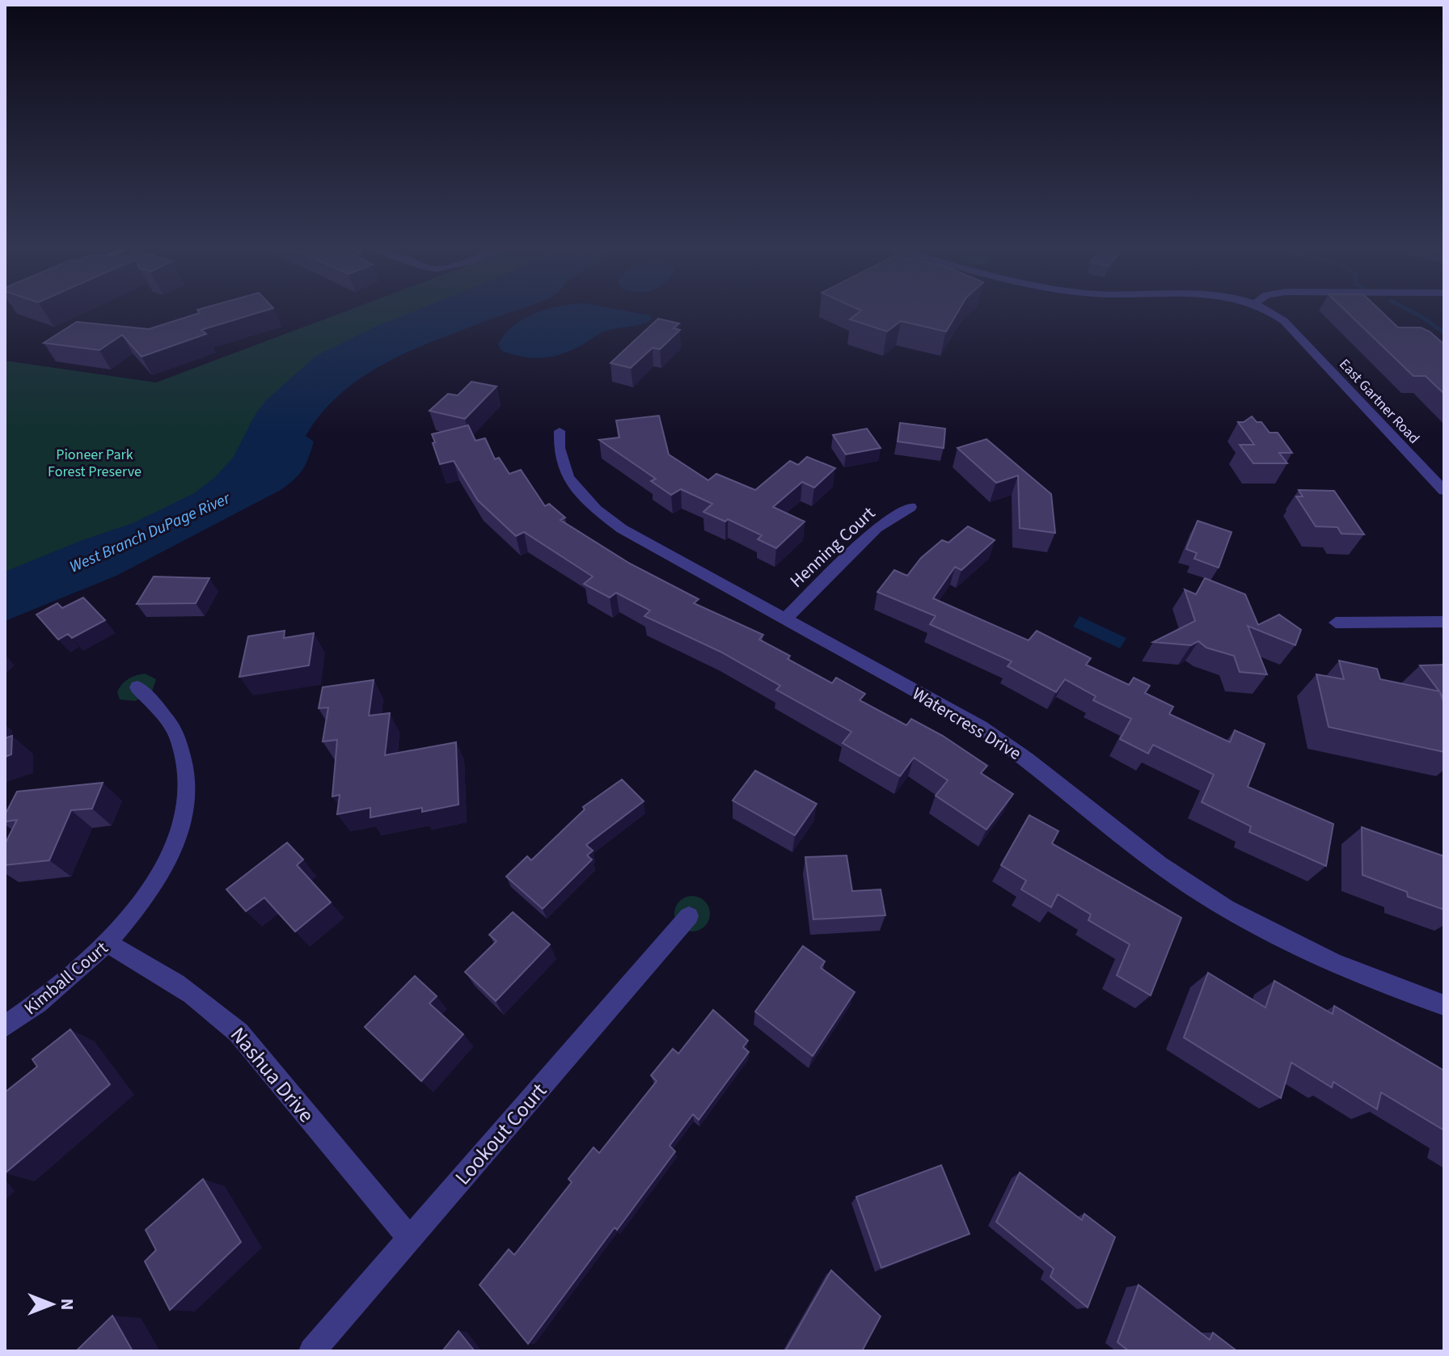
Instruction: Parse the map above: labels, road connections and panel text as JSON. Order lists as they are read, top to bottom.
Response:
{
  "streets": {
    "street": [
      "East Gartner Road",
      "Henning Court",
      "Watercress Drive",
      "Kimball Court",
      "Nashua Drive",
      "Lookout Court"
    ]
  },
  "crossings": [
    ["Henning Court", "Watercress Drive"],
    ["Kimball Court", "Nashua Drive"],
    ["Nashua Drive", "Lookout Court"]
  ],
  "water": ["West Branch DuPage River"],
  "parks": ["Pioneer Park Forest Preserve"],
  "north": "right"
}
